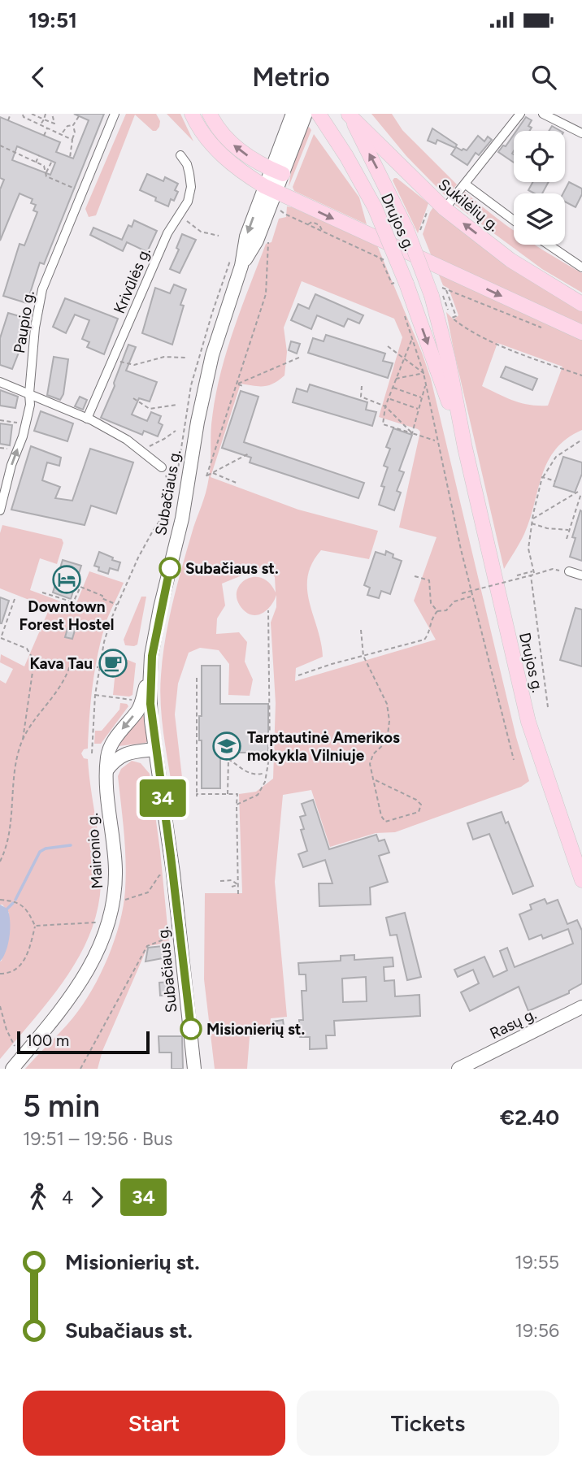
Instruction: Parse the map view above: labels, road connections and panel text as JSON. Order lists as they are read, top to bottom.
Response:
{
  "streets": {
    "main road": [
      "Sukilėlių g.",
      "Drujos g.",
      "Subačiaus g.",
      "Maironio g.",
      "Rasų g."
    ],
    "street": ["Krivūlės g.", "Paupio g."]
  },
  "crossings": [
    ["Sukilėlių g.", "Drujos g."],
    ["Subačiaus g.", "Maironio g."]
  ],
  "places": {
    "other": ["Subačiaus st.", "Misionierių st."],
    "hotel": ["Downtown Forest Hostel"],
    "cafe": ["Kava Tau"],
    "school or university": ["Tarptautinė Amerikos mokykla Vilniuje"]
  },
  "lines": ["bus line 34"],
  "scale_bar": "100 m",
  "page": {
    "status": "19:51",
    "header": "Metrio",
    "on_map": "34",
    "scale": "100 m",
    "heading": ["5 min", "19:51 – 19:56 · Bus", "€2.40"],
    "legs": ["4", "34"],
    "list": [
      {
        "name": "Misionierių st.",
        "value": "19:55"
      },
      {
        "name": "Subačiaus st.",
        "value": "19:56"
      }
    ],
    "buttons": ["Start", "Tickets"]
  }
}
